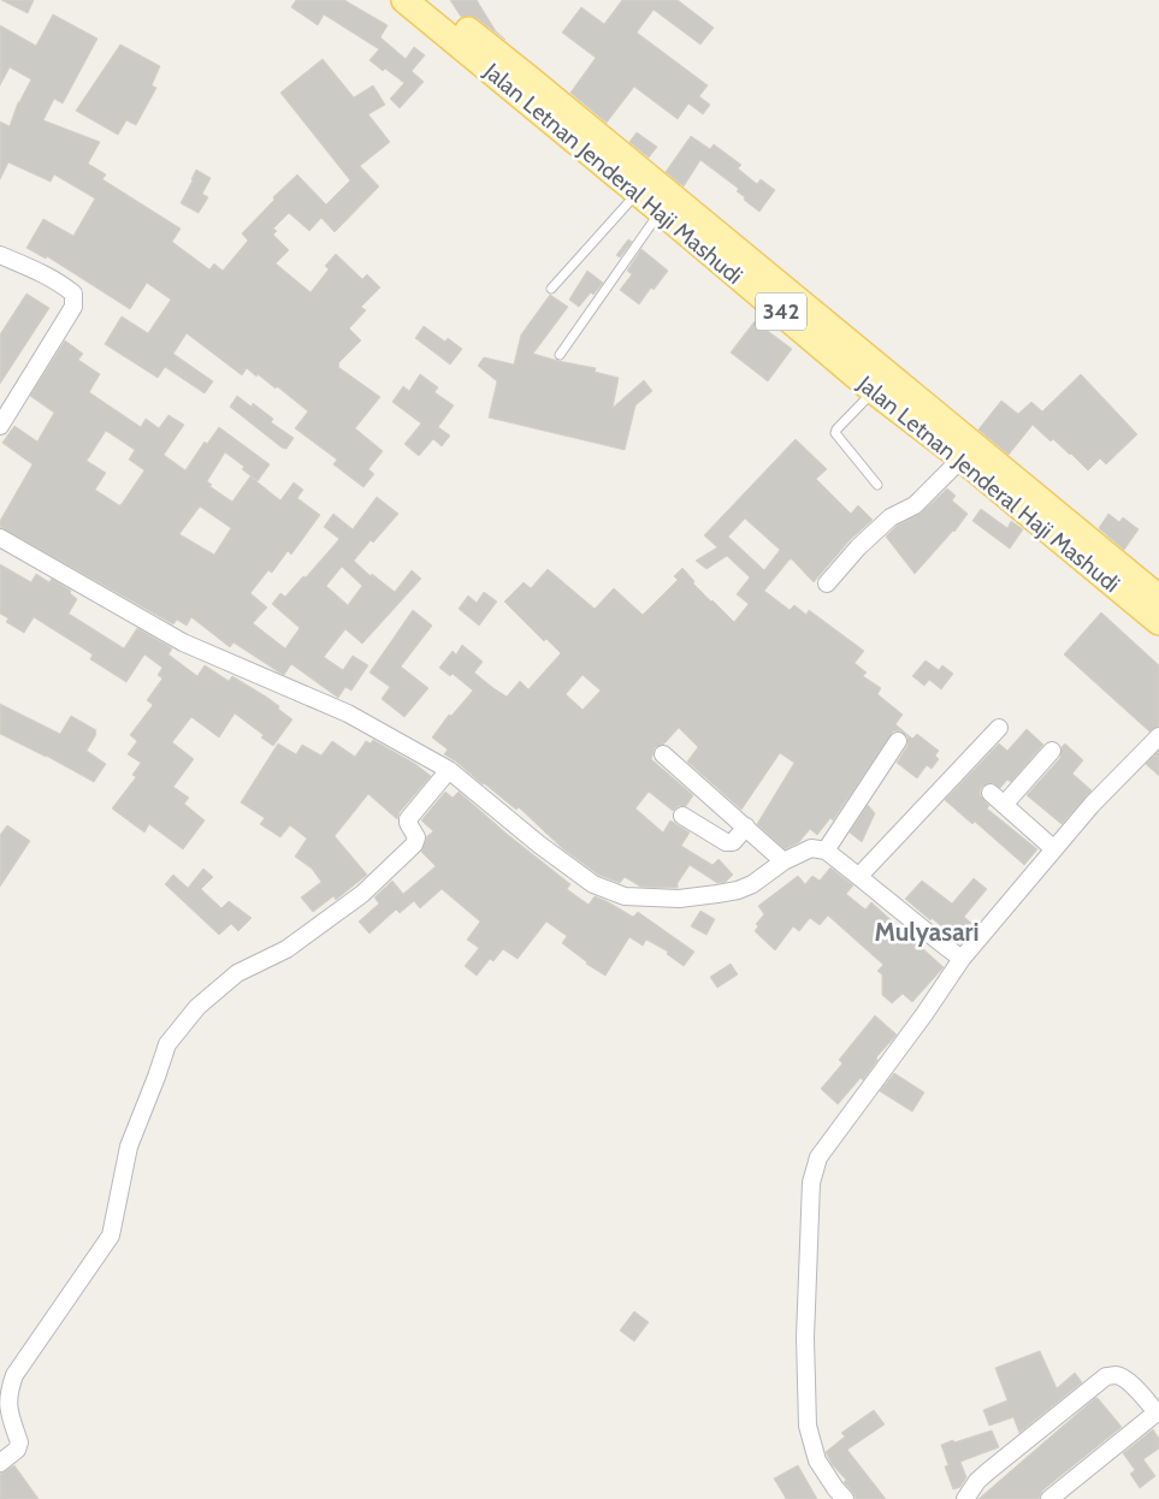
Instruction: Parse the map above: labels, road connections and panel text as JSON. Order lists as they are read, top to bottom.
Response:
{
  "streets": {
    "main road": ["Jalan Letnan Jenderal Haji Mashudi", "342"]
  },
  "districts": ["Mulyasari"]
}
